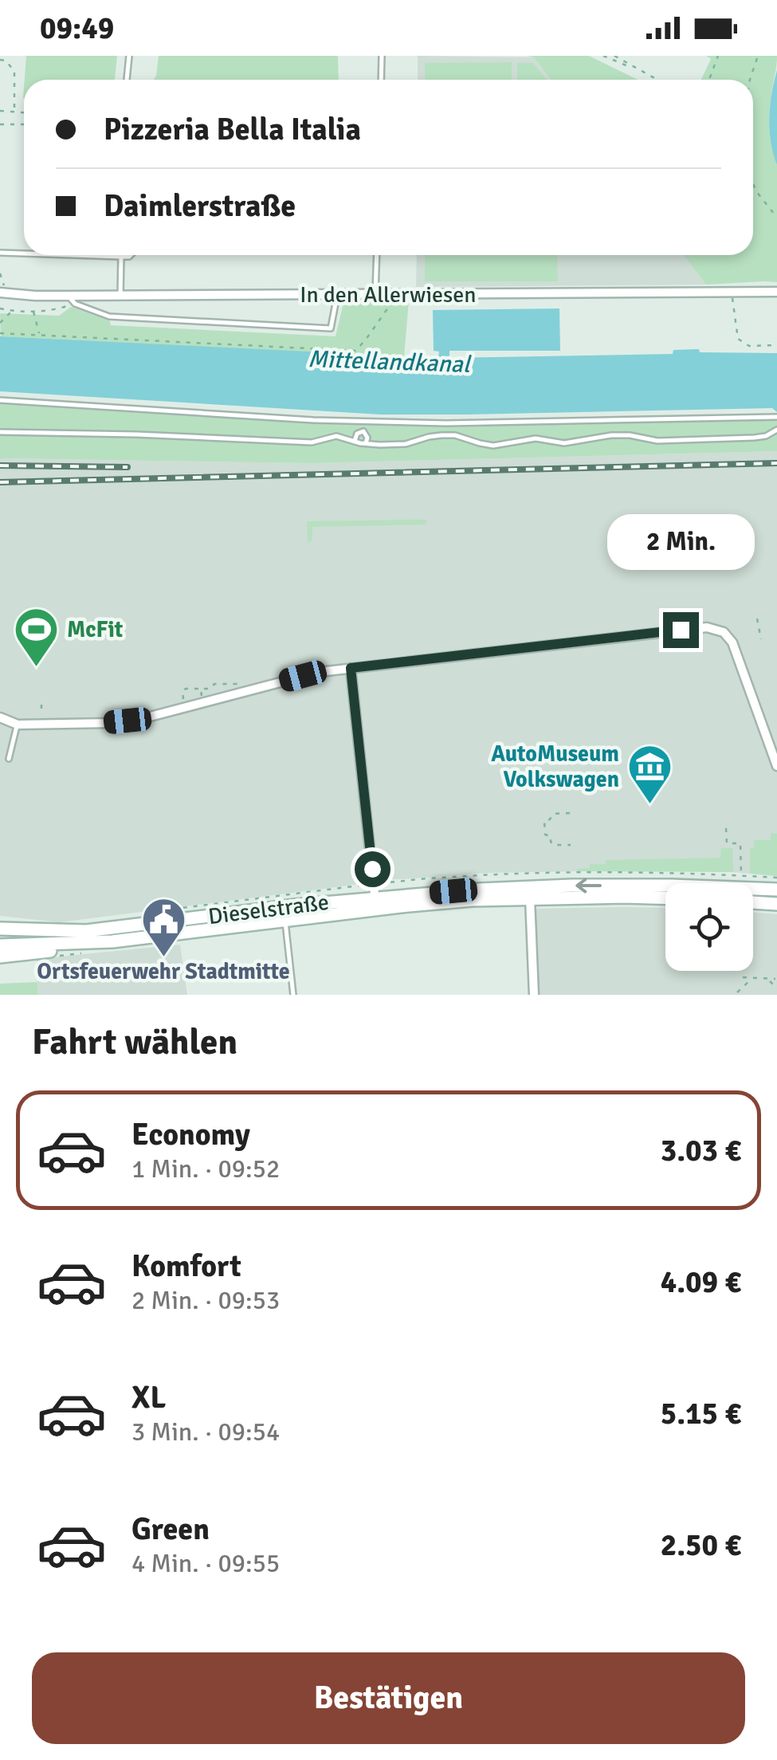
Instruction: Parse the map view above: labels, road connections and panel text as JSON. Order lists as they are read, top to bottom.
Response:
{
  "streets": {
    "main road": ["Dieselstraße"],
    "street": ["In den Allerwiesen"]
  },
  "water": ["Mittellandkanal"],
  "places": {
    "sports": ["McFit"],
    "museum": ["AutoMuseum Volkswagen"],
    "public building": ["Ortsfeuerwehr Stadtmitte"]
  },
  "page": {
    "status": "09:49",
    "banner": ["Pizzeria Bella Italia", "Daimlerstraße"],
    "bubble": "2 Min.",
    "heading": "Fahrt wählen",
    "list": [
      {
        "name": "Economy",
        "note": "1 Min. · 09:52",
        "value": "3.03 €"
      },
      {
        "name": "Komfort",
        "note": "2 Min. · 09:53",
        "value": "4.09 €"
      },
      {
        "name": "XL",
        "note": "3 Min. · 09:54",
        "value": "5.15 €"
      },
      {
        "name": "Green",
        "note": "4 Min. · 09:55",
        "value": "2.50 €"
      }
    ],
    "buttons": "Bestätigen"
  }
}
